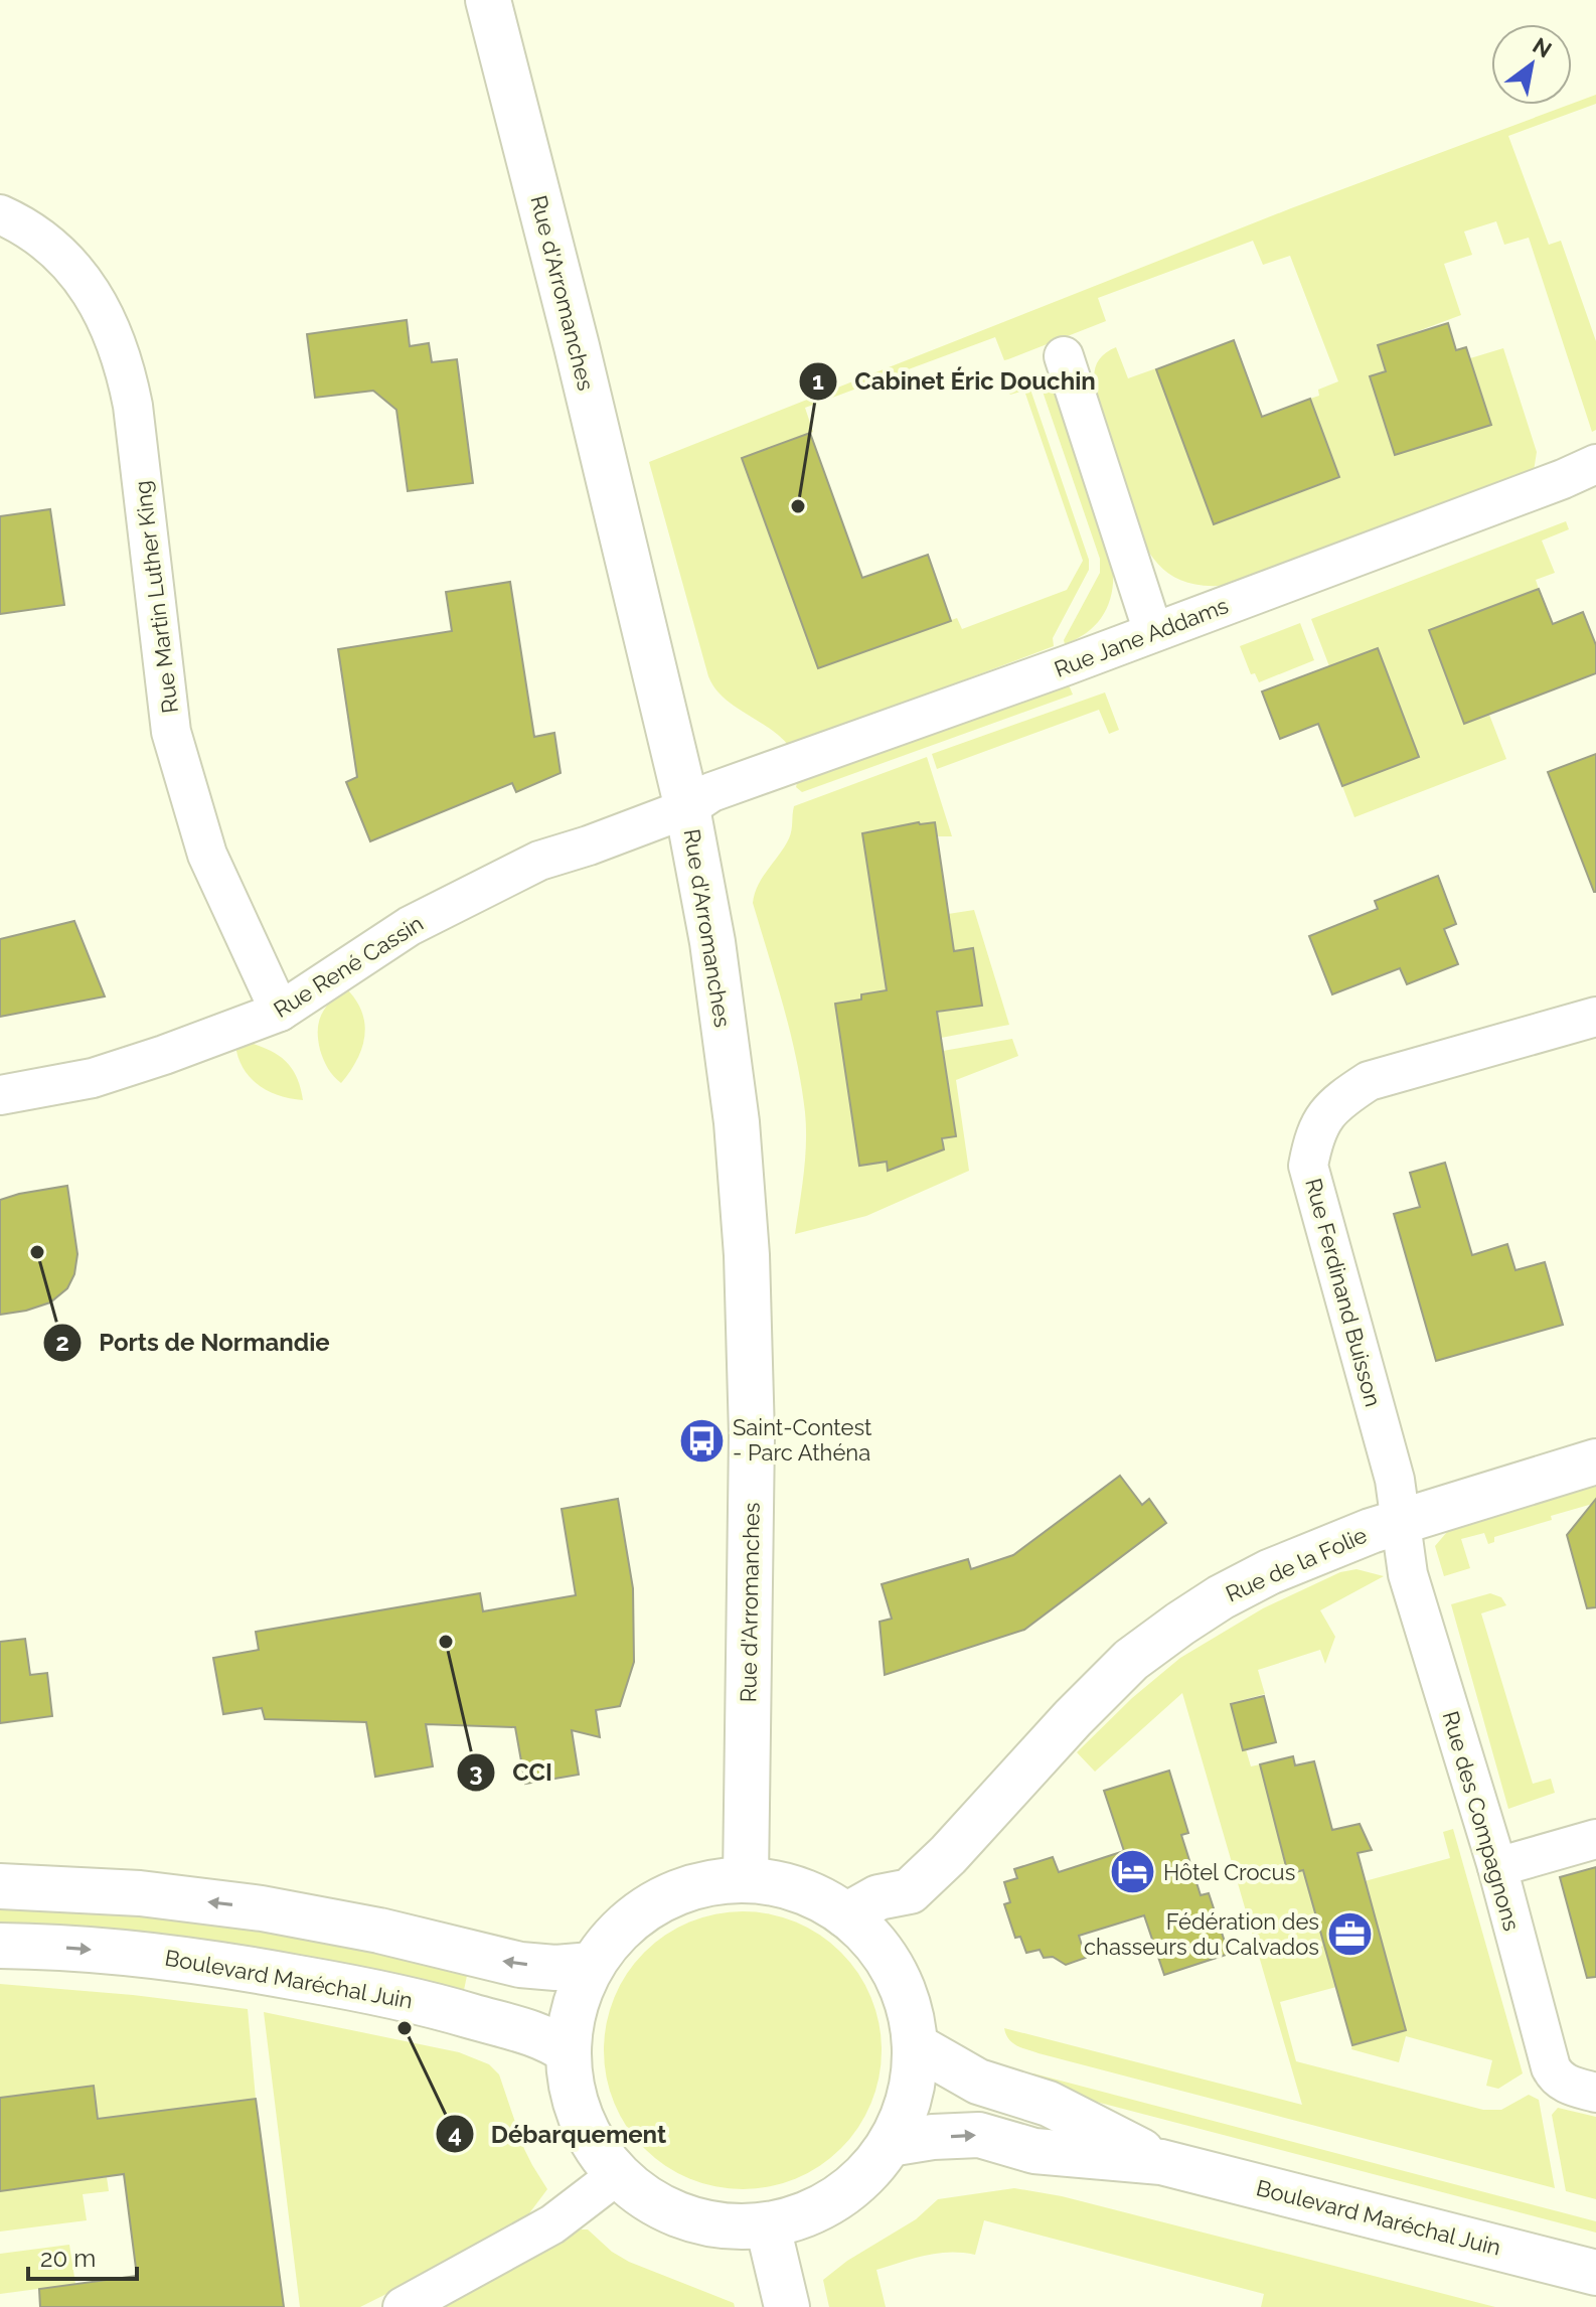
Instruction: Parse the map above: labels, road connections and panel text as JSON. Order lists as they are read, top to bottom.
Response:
{
  "streets": {
    "main road": ["Rue d'Arromanches", "Rue de la Folie", "Boulevard Maréchal Juin"],
    "street": [
      "Rue Martin Luther King",
      "Rue Jane Addams",
      "Rue René Cassin",
      "Rue Ferdinand Buisson",
      "Rue des Compagnons"
    ]
  },
  "crossings": [
    ["Rue d'Arromanches", "Rue Jane Addams"],
    ["Rue d'Arromanches", "Rue René Cassin"],
    ["Rue Martin Luther King", "Rue René Cassin"],
    ["Rue Jane Addams", "Rue René Cassin"],
    ["Rue Ferdinand Buisson", "Rue de la Folie"],
    ["Rue Ferdinand Buisson", "Rue des Compagnons"],
    ["Rue de la Folie", "Rue des Compagnons"]
  ],
  "places": {
    "other": [
      "Cabinet Éric Douchin",
      "Ports de Normandie",
      "CCI",
      "Débarquement"
    ],
    "bus stop": ["Saint-Contest - Parc Athéna"],
    "hotel": ["Hôtel Crocus"],
    "office": ["Fédération des chasseurs du Calvados"]
  },
  "scale_bar": "20 m",
  "north": "top right"
}
